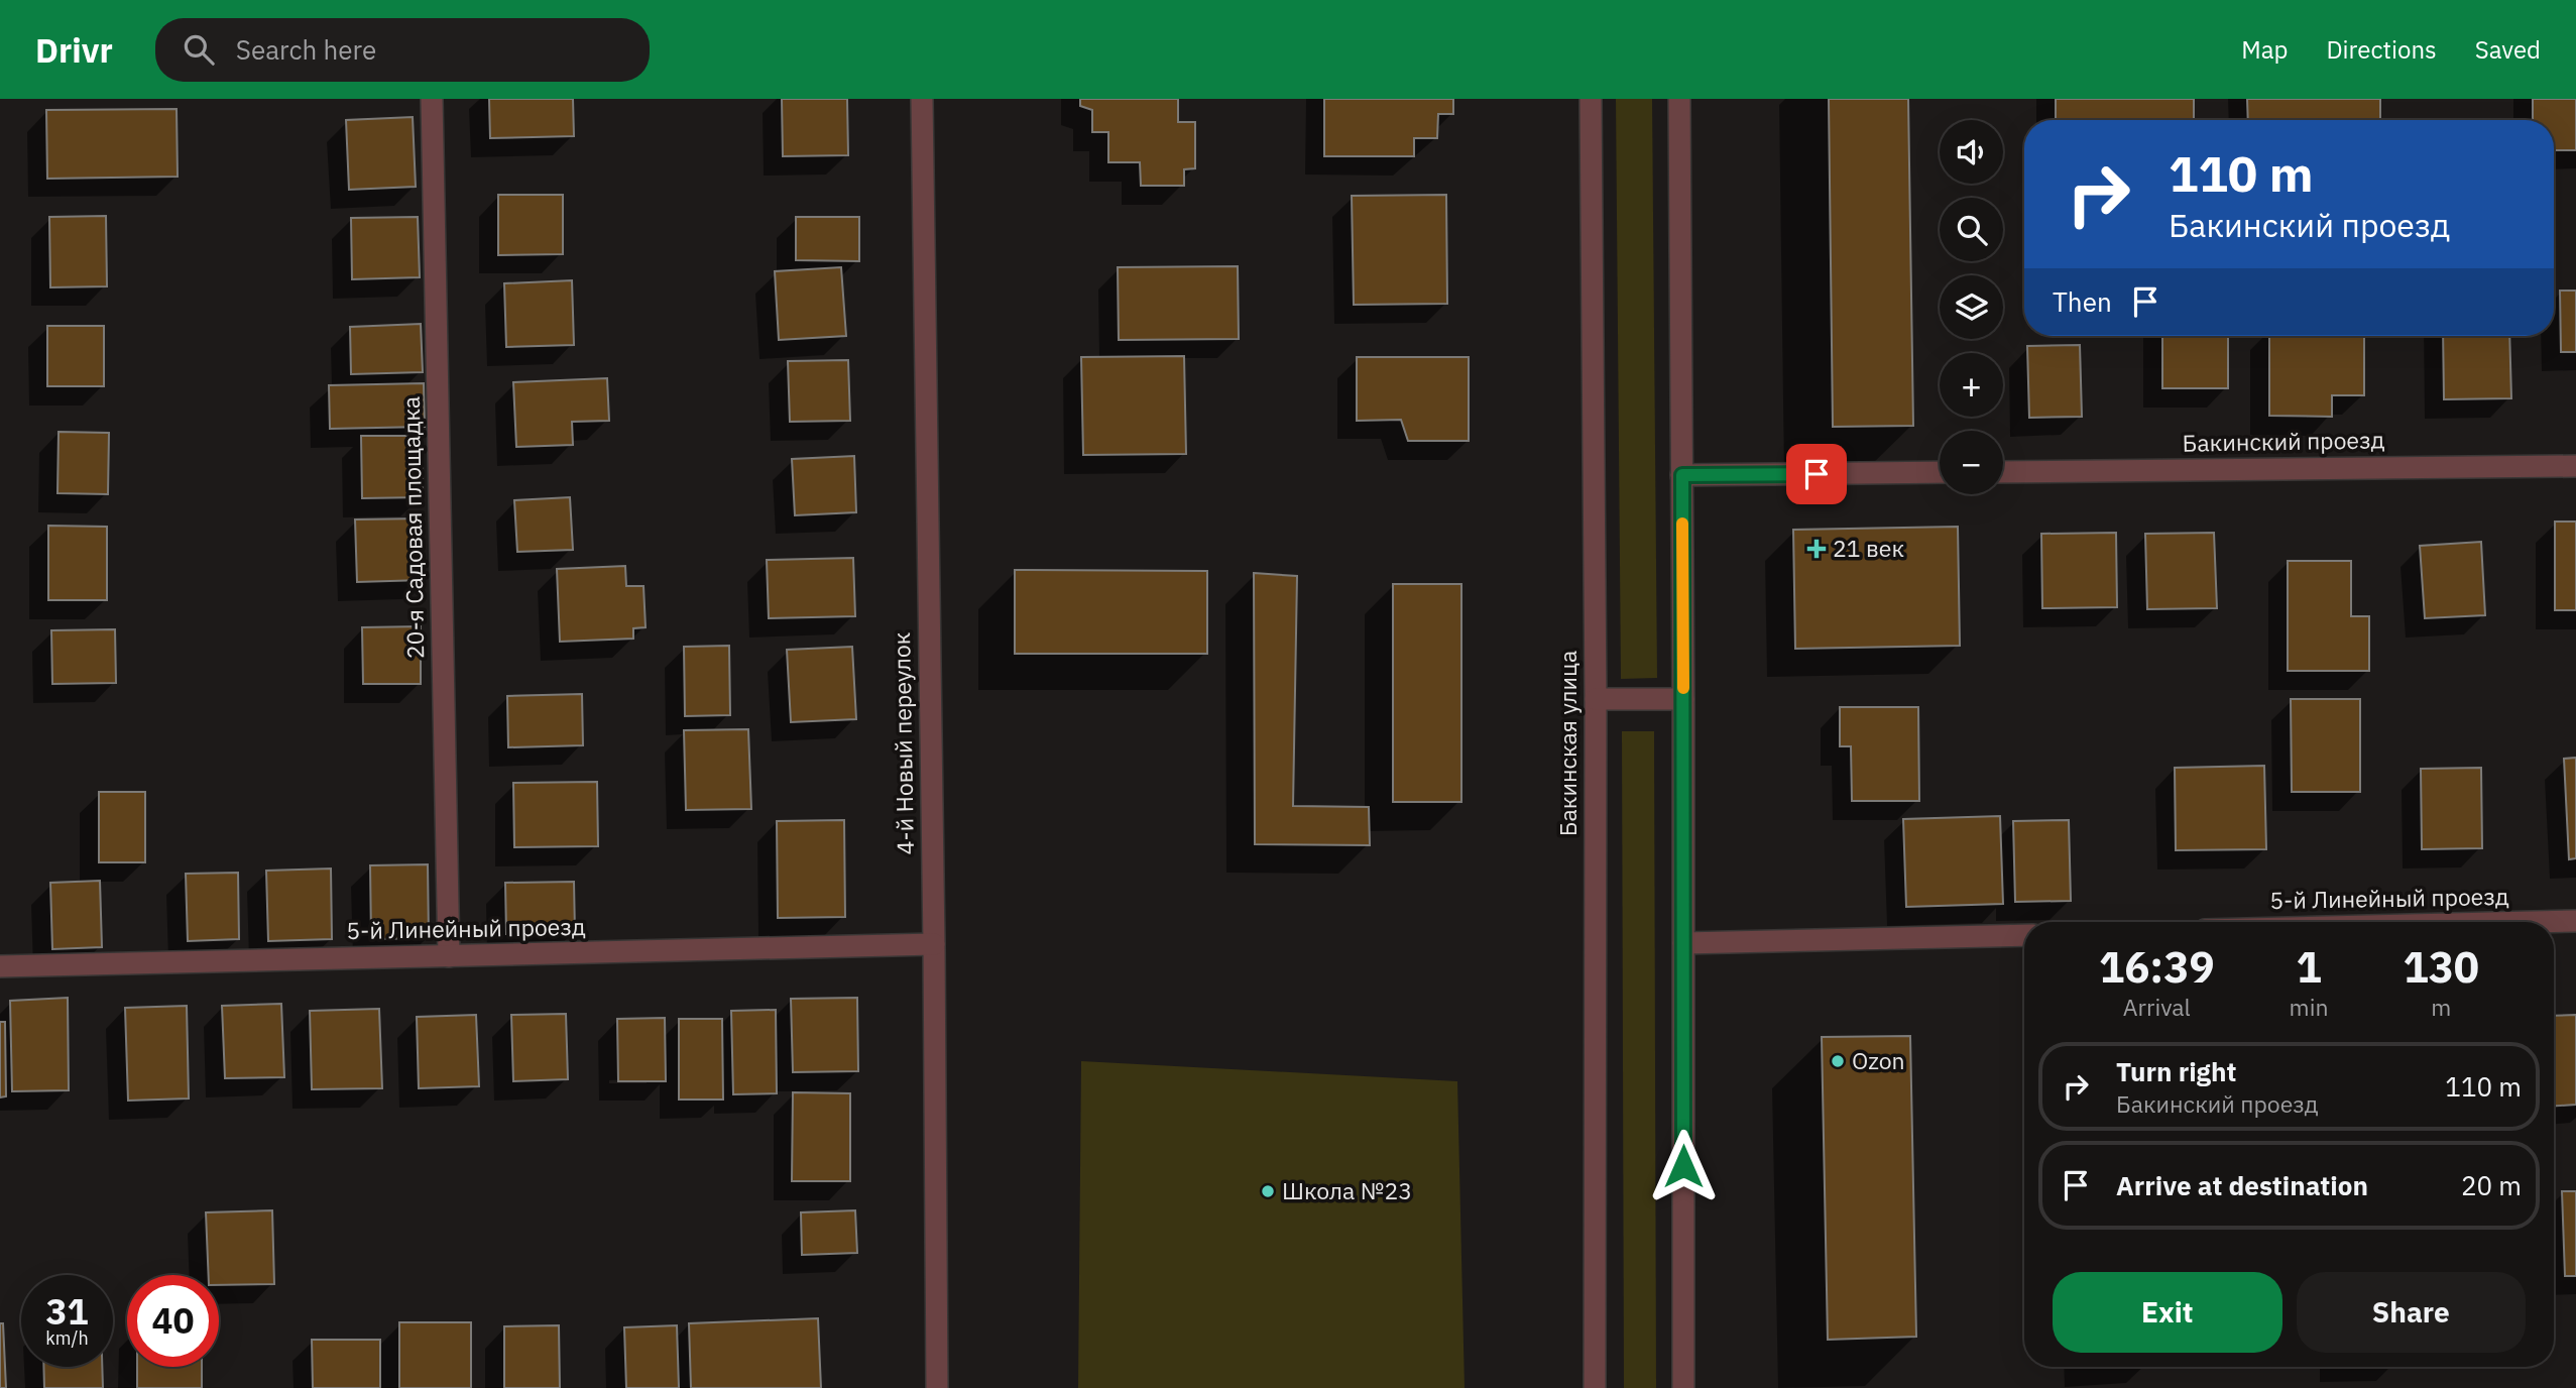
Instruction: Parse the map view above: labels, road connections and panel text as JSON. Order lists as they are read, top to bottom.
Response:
{
  "streets": {
    "street": [
      "Бакинский проезд",
      "20-я Садовая площадка",
      "4-й Новый переулок",
      "Бакинская улица",
      "5-й Линейный проезд"
    ]
  },
  "crossings": [
    ["20-я Садовая площадка", "5-й Линейный проезд"],
    ["4-й Новый переулок", "5-й Линейный проезд"]
  ],
  "places": {
    "health": ["21 век"],
    "other": ["Ozon", "Школа №23"]
  },
  "page": {
    "header": "Drivr",
    "search": "Search here",
    "nav": ["Map", "Directions", "Saved"],
    "map_buttons": ["+", "−"],
    "turn": ["110 m", "Бакинский проезд"],
    "then": "Then",
    "eta": [
      "16:39",
      "Arrival",
      "1",
      "min",
      "130",
      "m"
    ],
    "list": [
      {
        "name": "Turn right",
        "note": "Бакинский проезд",
        "value": "110 m"
      },
      {
        "name": "Arrive at destination",
        "value": "20 m"
      }
    ],
    "buttons": ["Exit", "Share"],
    "speed": "31 km/h",
    "limit": "40"
  }
}
